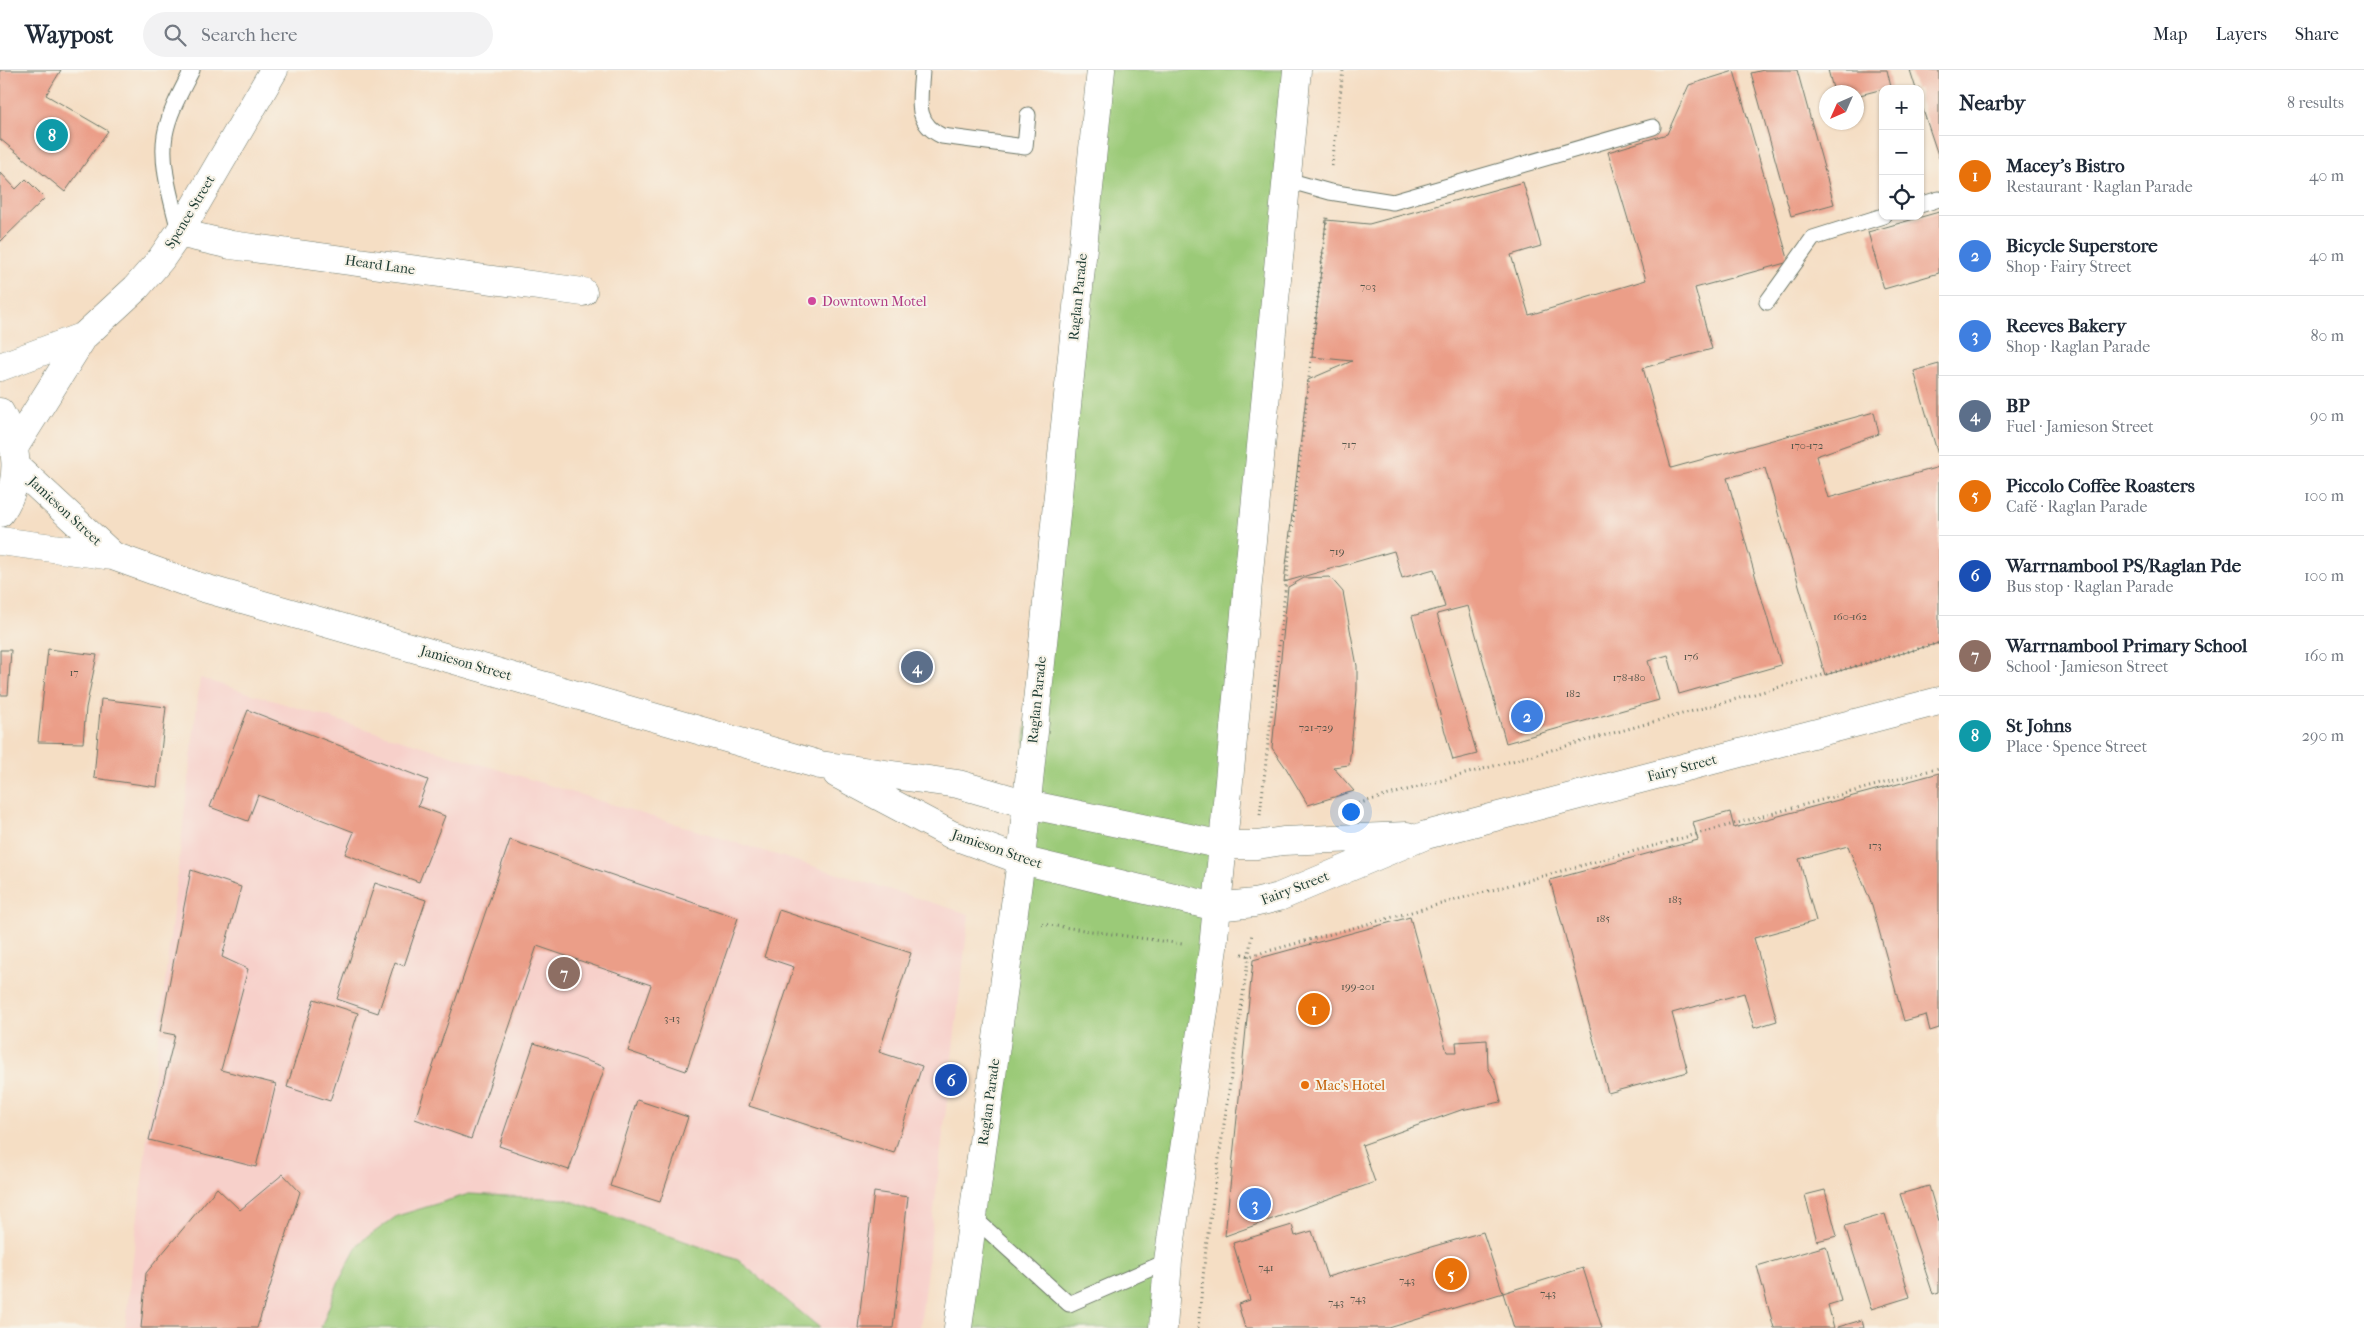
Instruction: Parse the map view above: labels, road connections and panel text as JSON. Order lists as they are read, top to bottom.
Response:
{
  "streets": {
    "main road": [
      "Spence Street",
      "Heard Lane",
      "Raglan Parade",
      "Jamieson Street",
      "Fairy Street"
    ]
  },
  "crossings": [
    ["Spence Street", "Heard Lane"],
    ["Spence Street", "Jamieson Street"],
    ["Raglan Parade", "Jamieson Street"],
    ["Jamieson Street", "Fairy Street"]
  ],
  "places": ["Downtown Motel", "Mac's Hotel"],
  "house_numbers": [
    "703",
    "717",
    "170-172",
    "719",
    "160-162",
    "176",
    "17",
    "178-180",
    "182",
    "721-729",
    "173",
    "183",
    "185",
    "199-201",
    "3-13",
    "741",
    "743",
    "743",
    "743",
    "743"
  ],
  "north": "bottom left",
  "page": {
    "header": "Waypost",
    "search": "Search here",
    "nav": ["Map", "Layers", "Share"],
    "heading": ["Nearby", "8 results"],
    "map_buttons": ["+", "−"],
    "pins": [
      "8",
      "4",
      "2",
      "7",
      "1",
      "6",
      "3",
      "5"
    ],
    "list": [
      {
        "mark": "1",
        "name": "Macey's Bistro",
        "note": "Restaurant · Raglan Parade",
        "value": "40 m"
      },
      {
        "mark": "2",
        "name": "Bicycle Superstore",
        "note": "Shop · Fairy Street",
        "value": "40 m"
      },
      {
        "mark": "3",
        "name": "Reeves Bakery",
        "note": "Shop · Raglan Parade",
        "value": "80 m"
      },
      {
        "mark": "4",
        "name": "BP",
        "note": "Fuel · Jamieson Street",
        "value": "90 m"
      },
      {
        "mark": "5",
        "name": "Piccolo Coffee Roasters",
        "note": "Café · Raglan Parade",
        "value": "100 m"
      },
      {
        "mark": "6",
        "name": "Warrnambool PS/Raglan Pde",
        "note": "Bus stop · Raglan Parade",
        "value": "100 m"
      },
      {
        "mark": "7",
        "name": "Warrnambool Primary School",
        "note": "School · Jamieson Street",
        "value": "160 m"
      },
      {
        "mark": "8",
        "name": "St Johns",
        "note": "Place · Spence Street",
        "value": "290 m"
      }
    ]
  }
}
